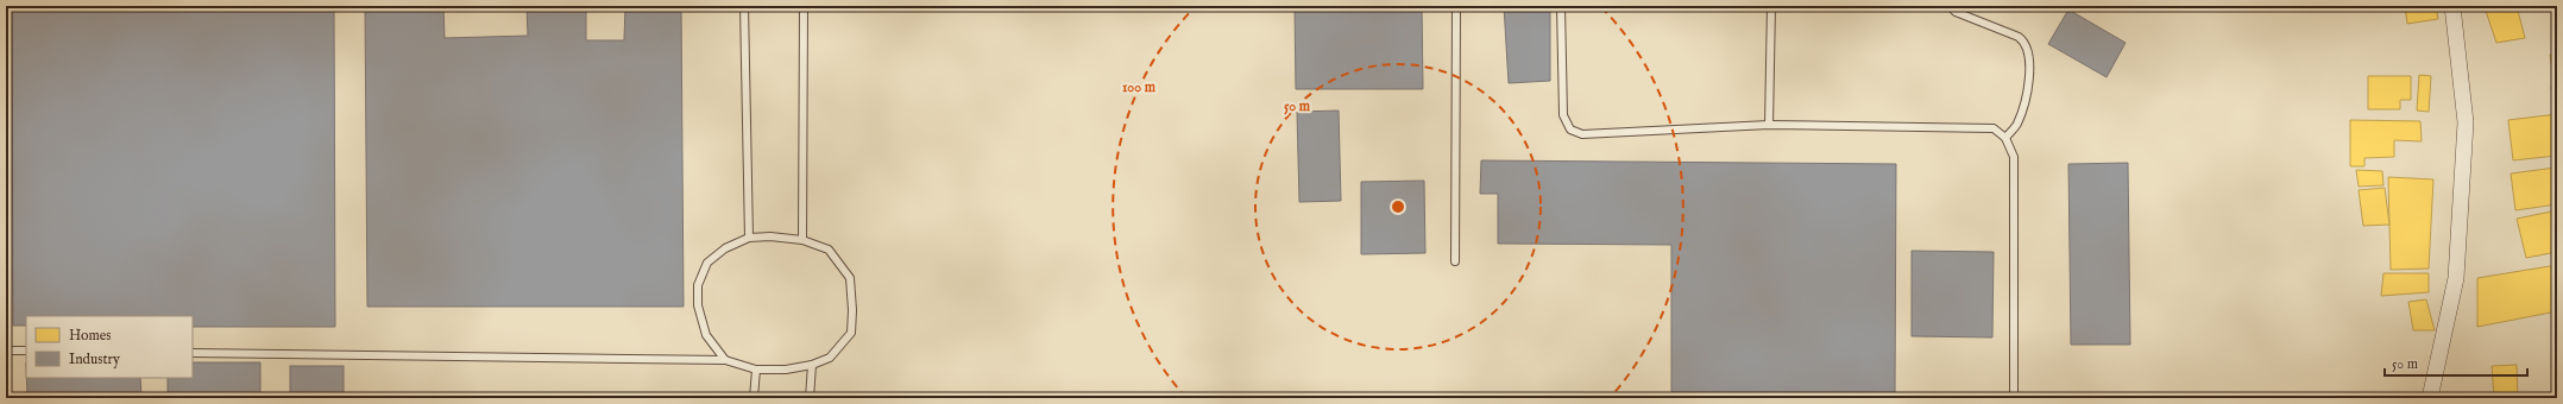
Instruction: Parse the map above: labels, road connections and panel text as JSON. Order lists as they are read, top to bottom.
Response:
{
  "legend": ["Homes", "Industry"],
  "scale_bar": "50 m",
  "rings": ["100 m", "50 m"]
}
